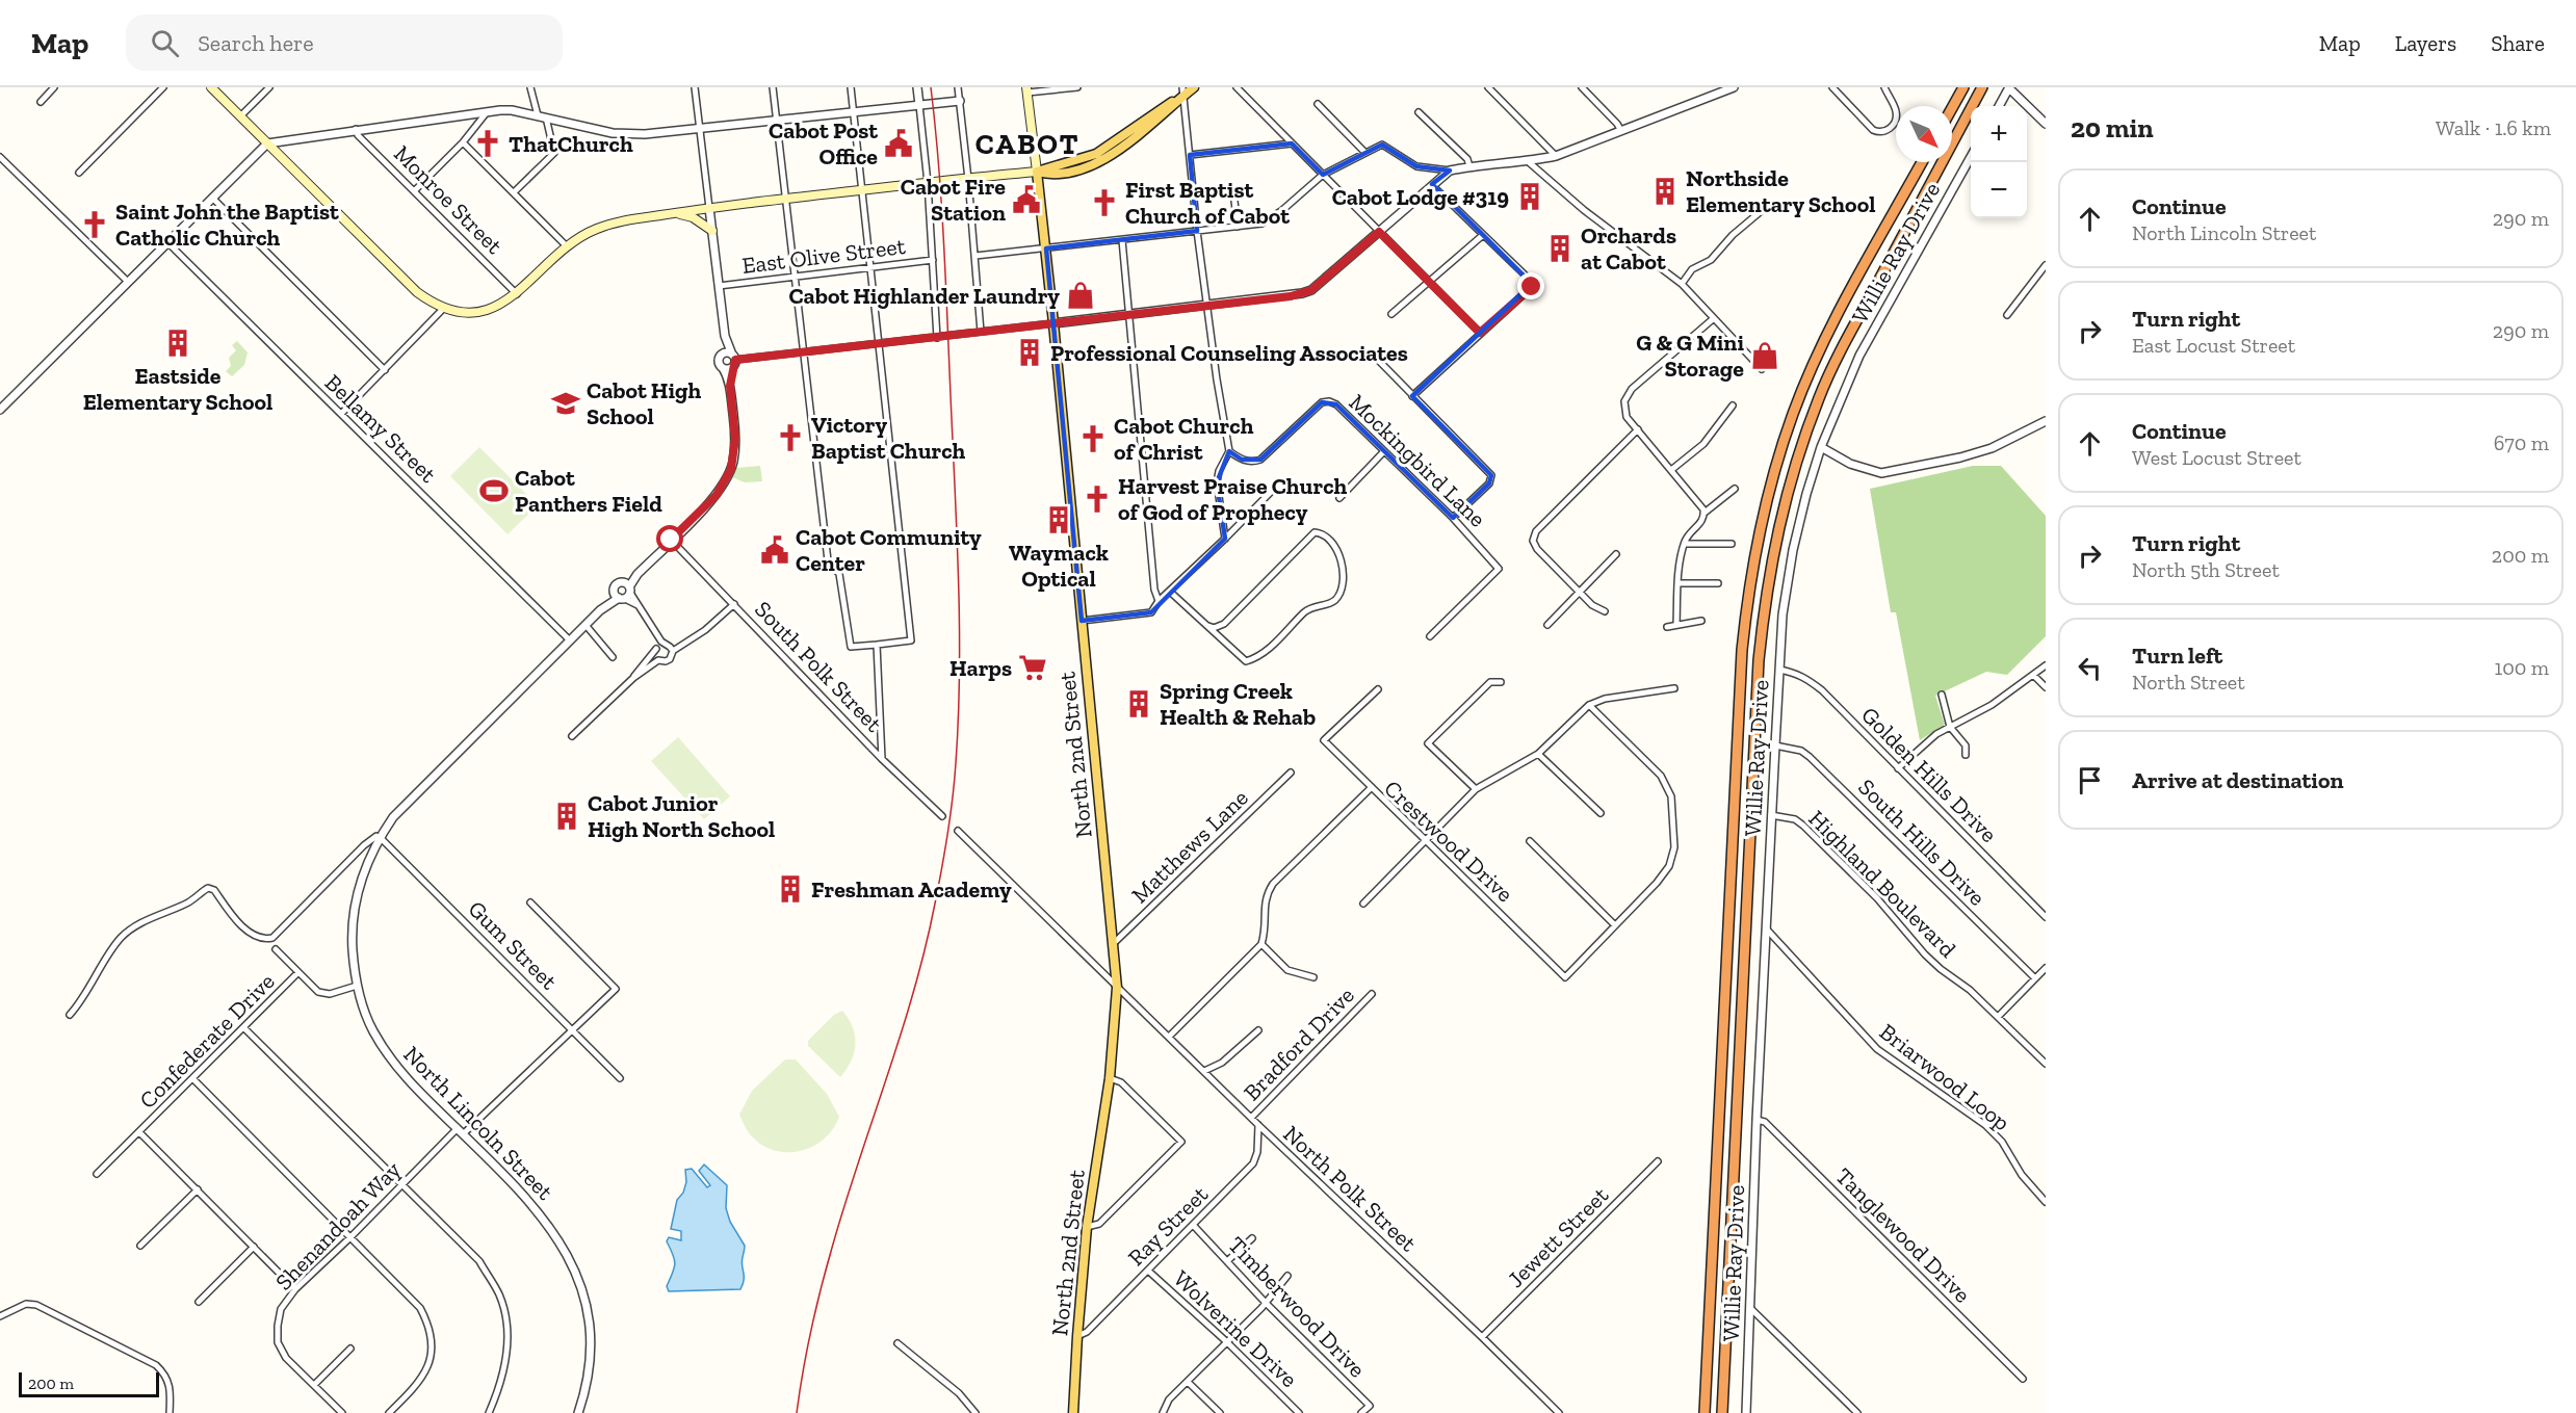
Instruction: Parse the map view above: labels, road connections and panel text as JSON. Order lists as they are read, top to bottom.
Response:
{
  "streets": {
    "main road": ["North 2nd Street"],
    "street": [
      "Monroe Street",
      "Willie Ray Drive",
      "East Olive Street",
      "Bellamy Street",
      "Mockingbird Lane",
      "South Polk Street",
      "Golden Hills Drive",
      "Crestwood Drive",
      "South Hills Drive",
      "Matthews Lane",
      "Highland Boulevard",
      "Gum Street",
      "Confederate Drive",
      "Bradford Drive",
      "Briarwood Loop",
      "North Lincoln Street",
      "North Polk Street",
      "Shenandoah Way",
      "Ray Street",
      "Tanglewood Drive",
      "Jewett Street",
      "Timberwood Drive",
      "Wolverine Drive"
    ]
  },
  "crossings": [
    ["Willie Ray Drive", "Golden Hills Drive"],
    ["Willie Ray Drive", "South Hills Drive"],
    ["Willie Ray Drive", "Highland Boulevard"],
    ["Willie Ray Drive", "Briarwood Loop"],
    ["Willie Ray Drive", "Tanglewood Drive"],
    ["East Olive Street", "North Lincoln Street"],
    ["Bellamy Street", "North Lincoln Street"],
    ["South Polk Street", "North Lincoln Street"],
    ["North 2nd Street", "Matthews Lane"],
    ["North 2nd Street", "North Polk Street"],
    ["North 2nd Street", "Ray Street"],
    ["Gum Street", "North Lincoln Street"],
    ["Gum Street", "Shenandoah Way"],
    ["Bradford Drive", "North Polk Street"],
    ["North Lincoln Street", "Shenandoah Way"],
    ["North Polk Street", "Ray Street"],
    ["North Polk Street", "Jewett Street"],
    ["Ray Street", "Timberwood Drive"],
    ["Ray Street", "Wolverine Drive"]
  ],
  "districts": ["CABOT"],
  "places": {
    "church": [
      "ThatChurch",
      "First Baptist Church of Cabot",
      "Saint John the Baptist Catholic Church",
      "Victory Baptist Church",
      "Cabot Church of Christ",
      "Harvest Praise Church of God of Prophecy"
    ],
    "public building": ["Cabot Post Office", "Cabot Fire Station", "Cabot Community Center"],
    "building": [
      "Northside Elementary School",
      "Cabot Lodge #319",
      "Orchards at Cabot",
      "Eastside Elementary School",
      "Professional Counseling Associates",
      "Waymack Optical",
      "Spring Creek Health & Rehab",
      "Cabot Junior High North School",
      "Freshman Academy"
    ],
    "shop": ["Cabot Highlander Laundry", "G & G Mini Storage"],
    "school or university": ["Cabot High School"],
    "sports": ["Cabot Panthers Field"],
    "supermarket": ["Harps"]
  },
  "scale_bar": "200 m",
  "north": "bottom right",
  "page": {
    "header": "Map",
    "search": "Search here",
    "nav": ["Map", "Layers", "Share"],
    "heading": ["20 min", "Walk · 1.6 km"],
    "map_buttons": ["+", "−"],
    "list": [
      ["Continue", "North Lincoln Street", "290 m"],
      ["Turn right", "East Locust Street", "290 m"],
      ["Continue", "West Locust Street", "670 m"],
      ["Turn right", "North 5th Street", "200 m"],
      ["Turn left", "North Street", "100 m"],
      "Arrive at destination"
    ],
    "scale": "200 m"
  }
}
